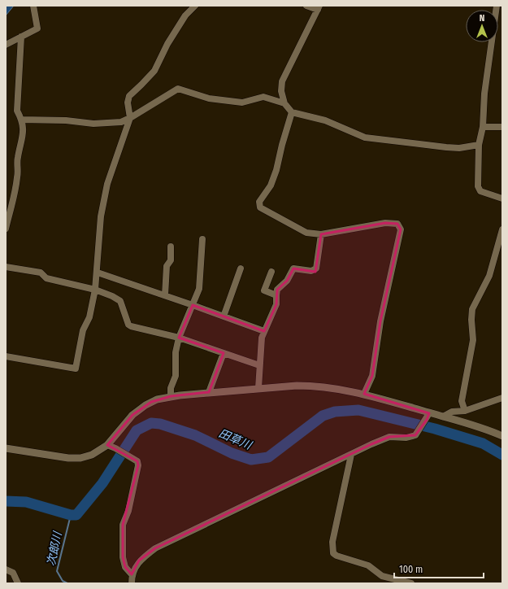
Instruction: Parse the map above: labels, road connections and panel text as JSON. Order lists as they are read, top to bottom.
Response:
{
  "water": ["田草川", "次郎川"],
  "scale_bar": "100 m",
  "north": "top"
}
